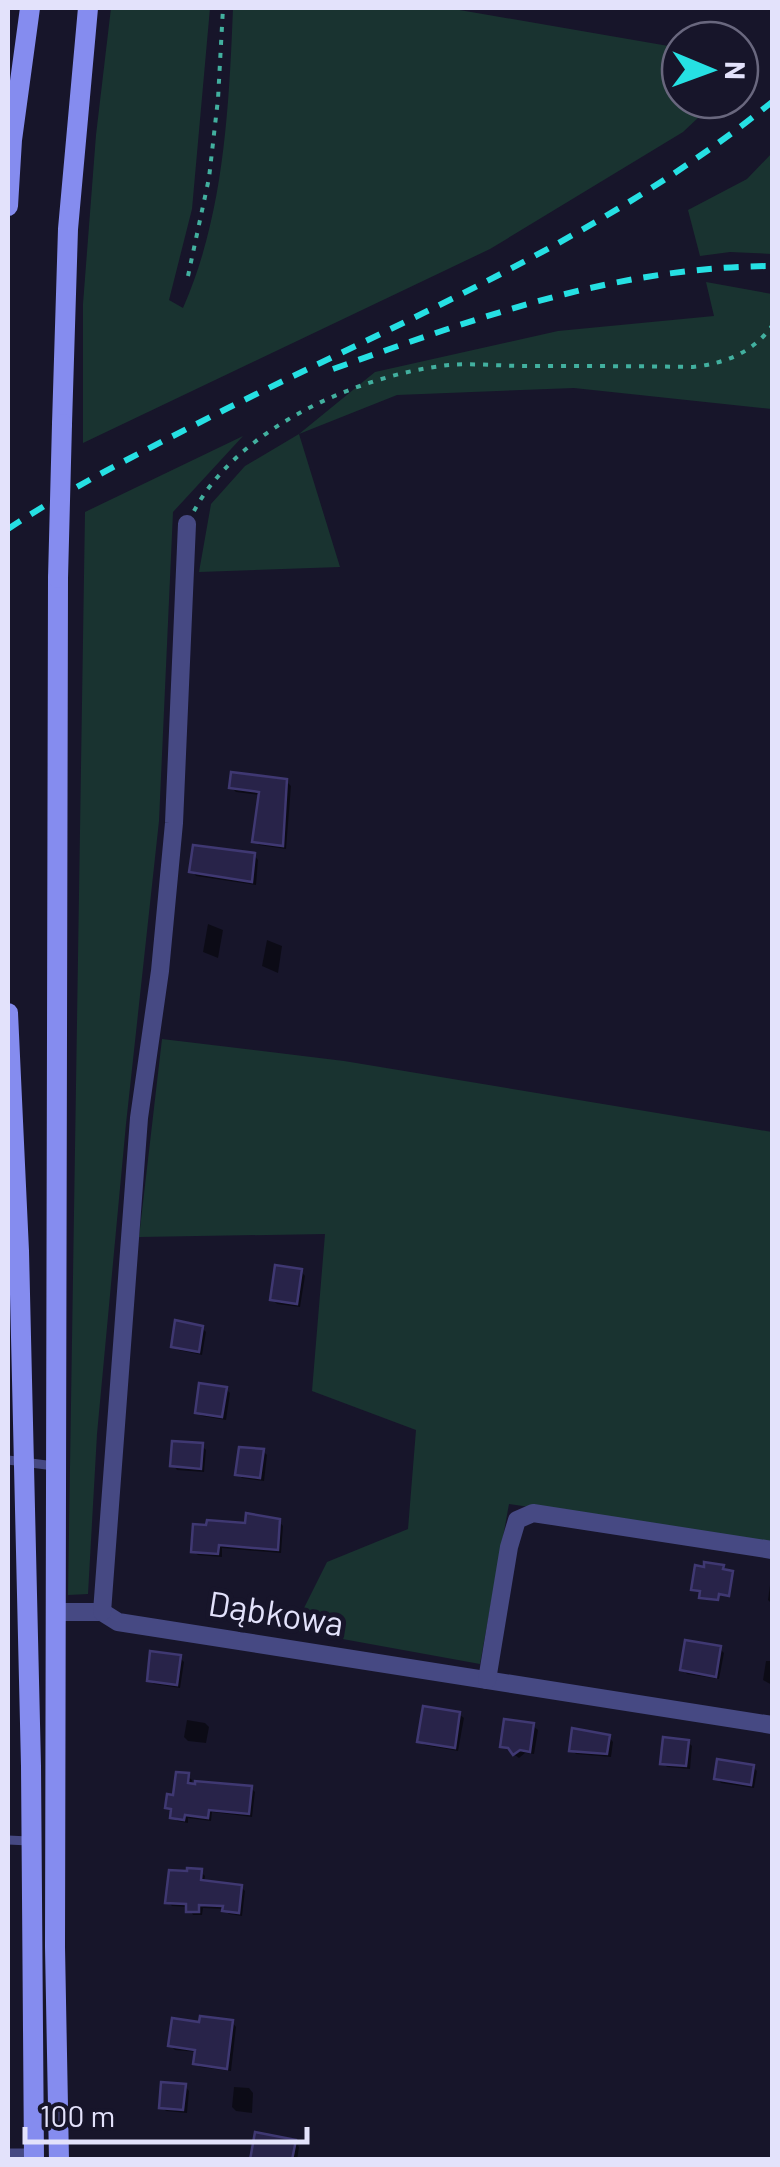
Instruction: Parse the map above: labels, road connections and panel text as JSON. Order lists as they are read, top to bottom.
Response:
{
  "streets": {
    "street": ["Dąbkowa"]
  },
  "scale_bar": "100 m",
  "north": "right"
}
